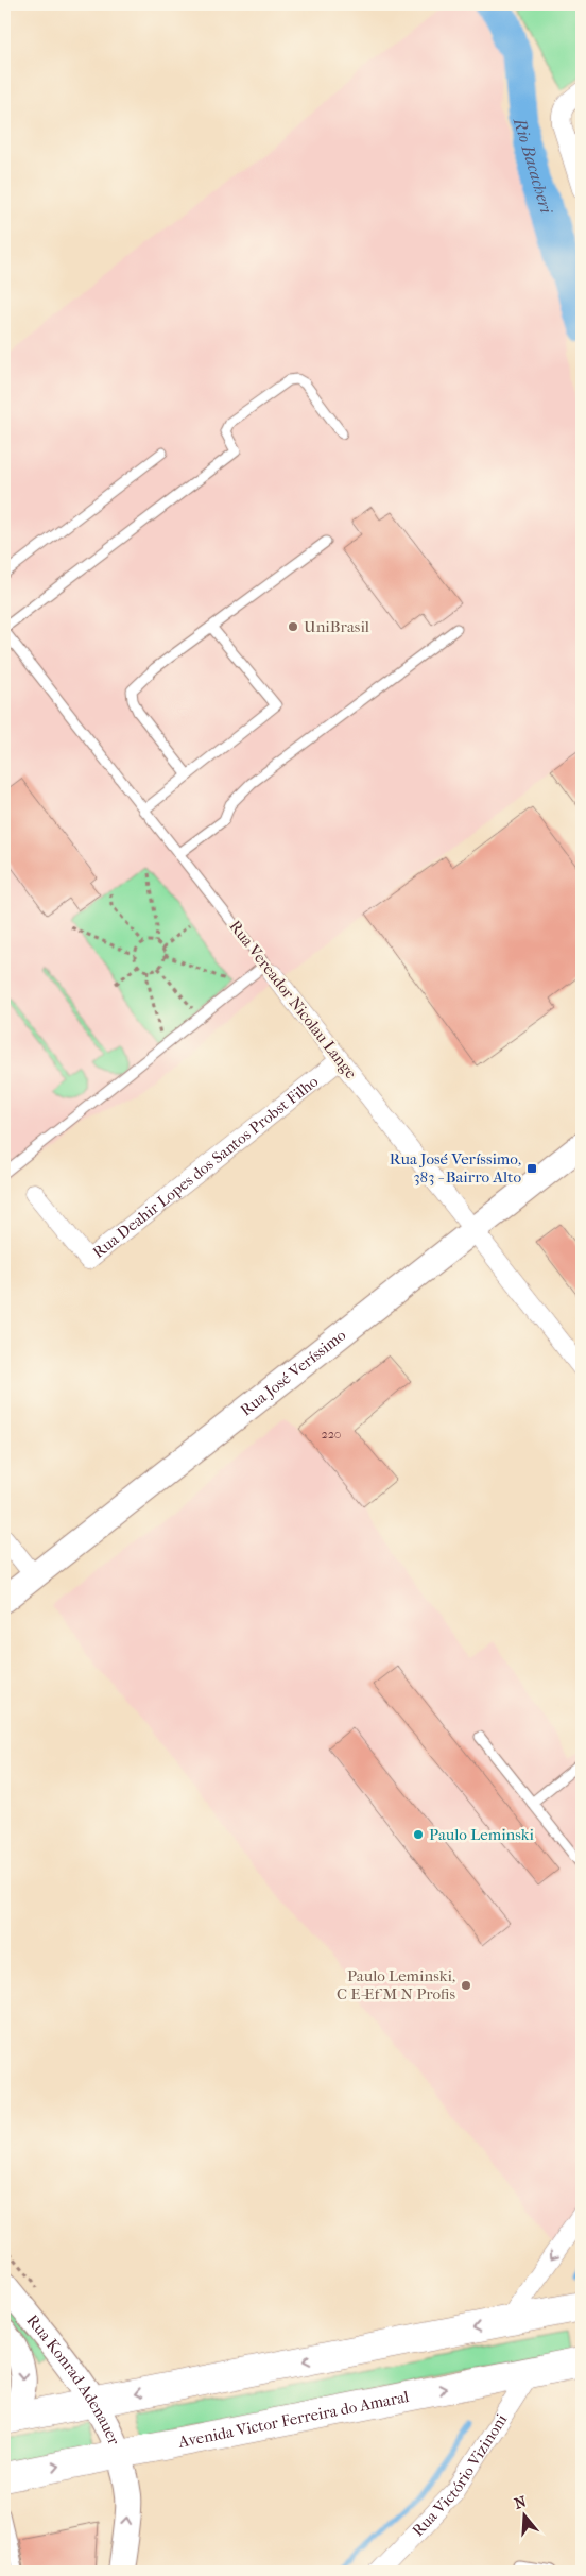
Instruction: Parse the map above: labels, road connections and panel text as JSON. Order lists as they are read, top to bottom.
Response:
{
  "streets": {
    "highway": ["Avenida Victor Ferreira do Amaral"],
    "street": [
      "Rua Vereador Nicolau Lange",
      "Rua Deahir Lopes dos Santos Probst Filho",
      "Rua José Veríssimo",
      "Rua Konrad Adenauer",
      "Rua Victório Vizinoni"
    ]
  },
  "crossings": [
    ["Rua Vereador Nicolau Lange", "Rua Deahir Lopes dos Santos Probst Filho"],
    ["Rua Vereador Nicolau Lange", "Rua José Veríssimo"],
    ["Rua Konrad Adenauer", "Avenida Victor Ferreira do Amaral"],
    ["Avenida Victor Ferreira do Amaral", "Rua Victório Vizinoni"]
  ],
  "water": ["Rio Bacacheri"],
  "places": {
    "other": ["UniBrasil", "Paulo Leminski", "Paulo Leminski, C E-Ef M N Profis"],
    "transit": ["Rua José Veríssimo, 383 - Bairro Alto"]
  },
  "house_numbers": ["220"],
  "north": "top"
}
